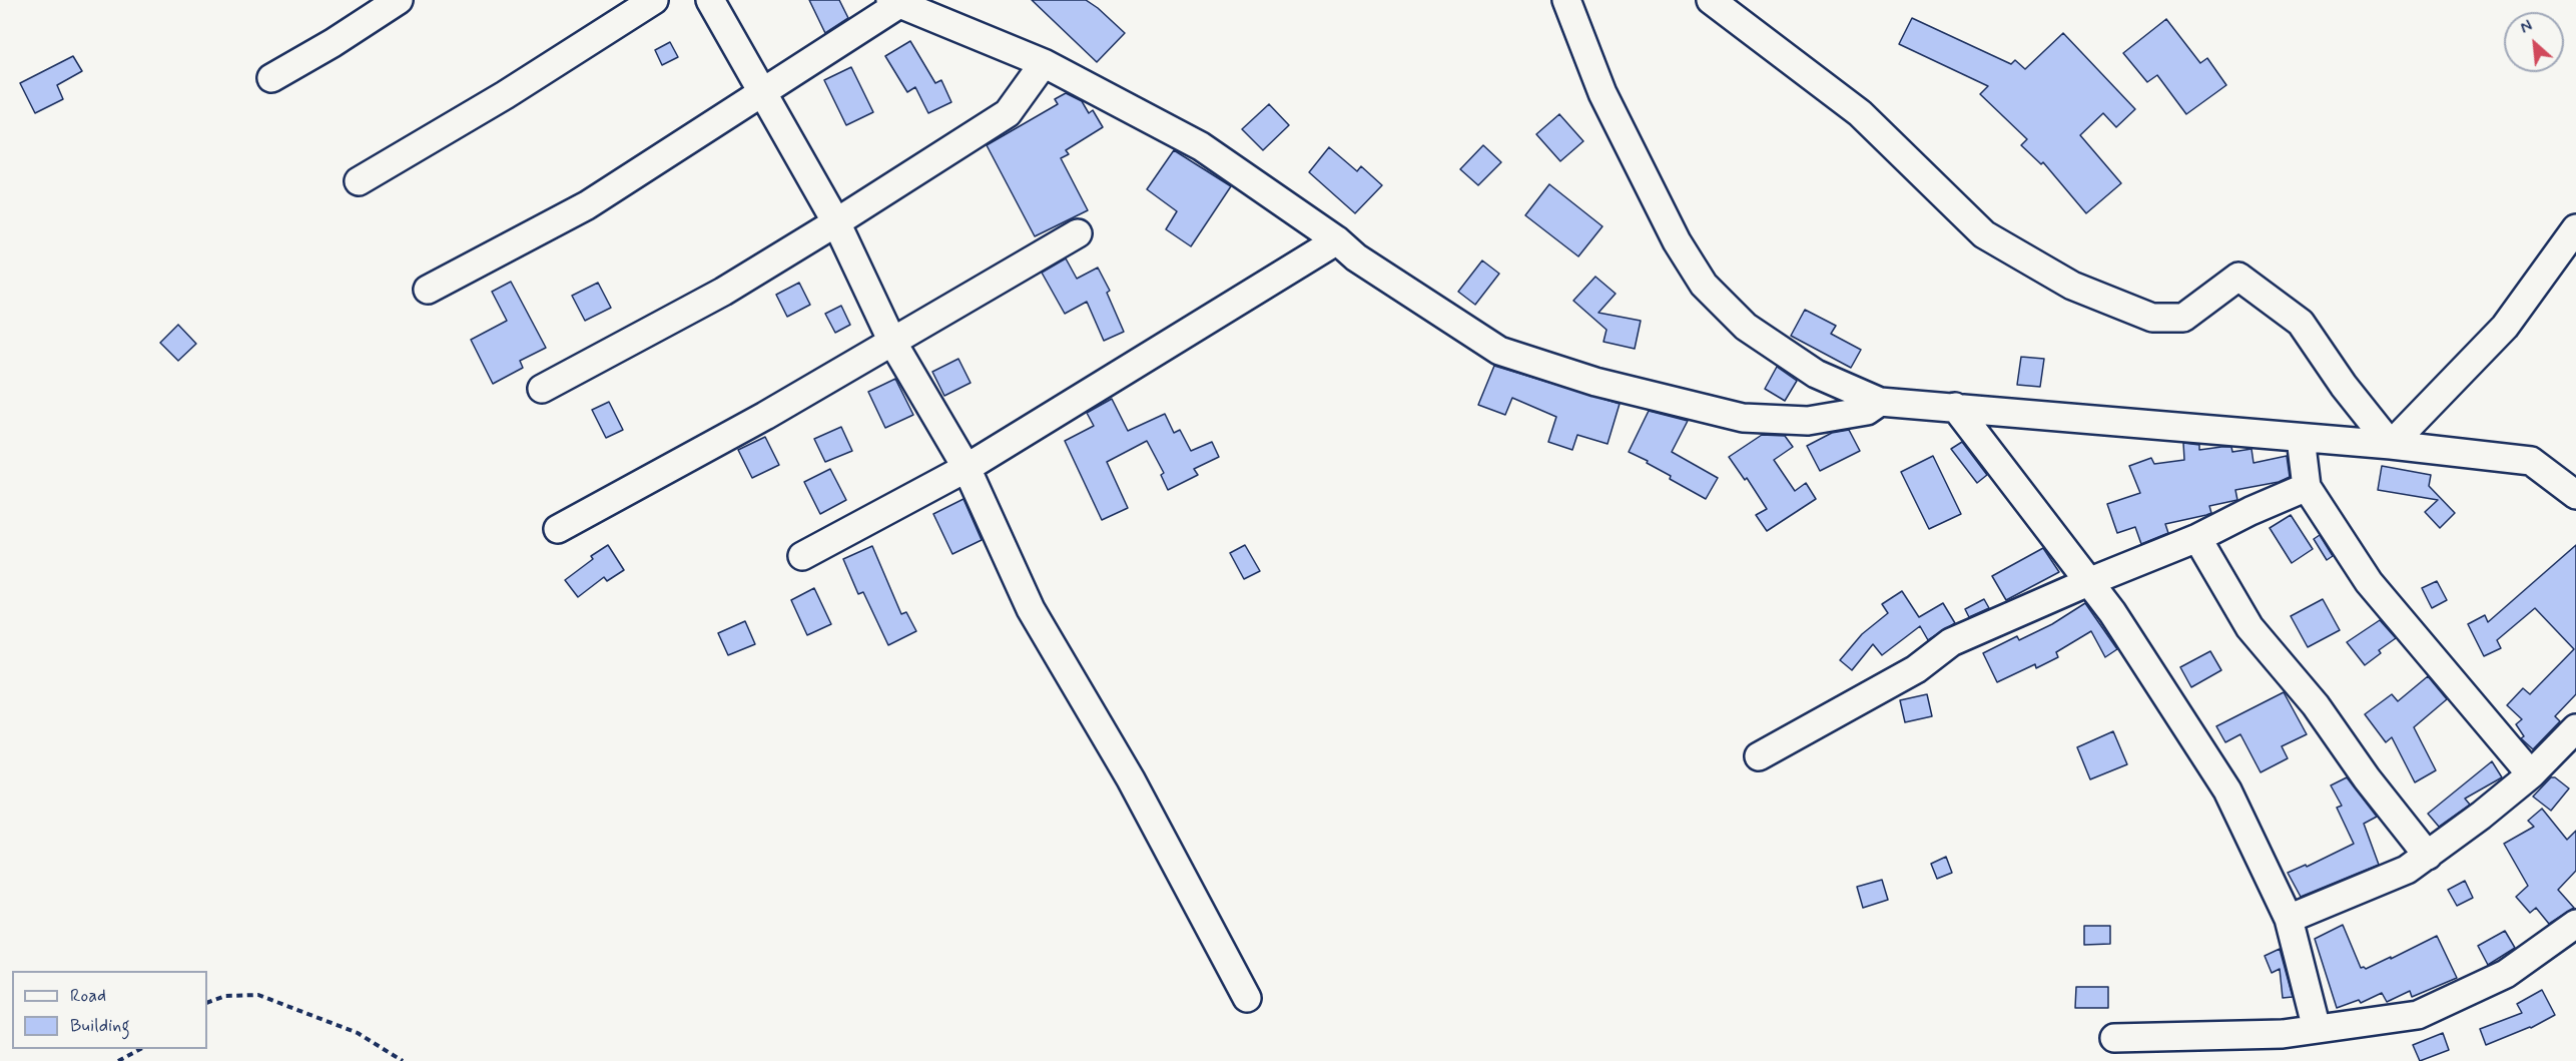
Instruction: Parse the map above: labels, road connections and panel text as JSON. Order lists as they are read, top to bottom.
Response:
{
  "legend": ["Road", "Building"],
  "north": "top left"
}
